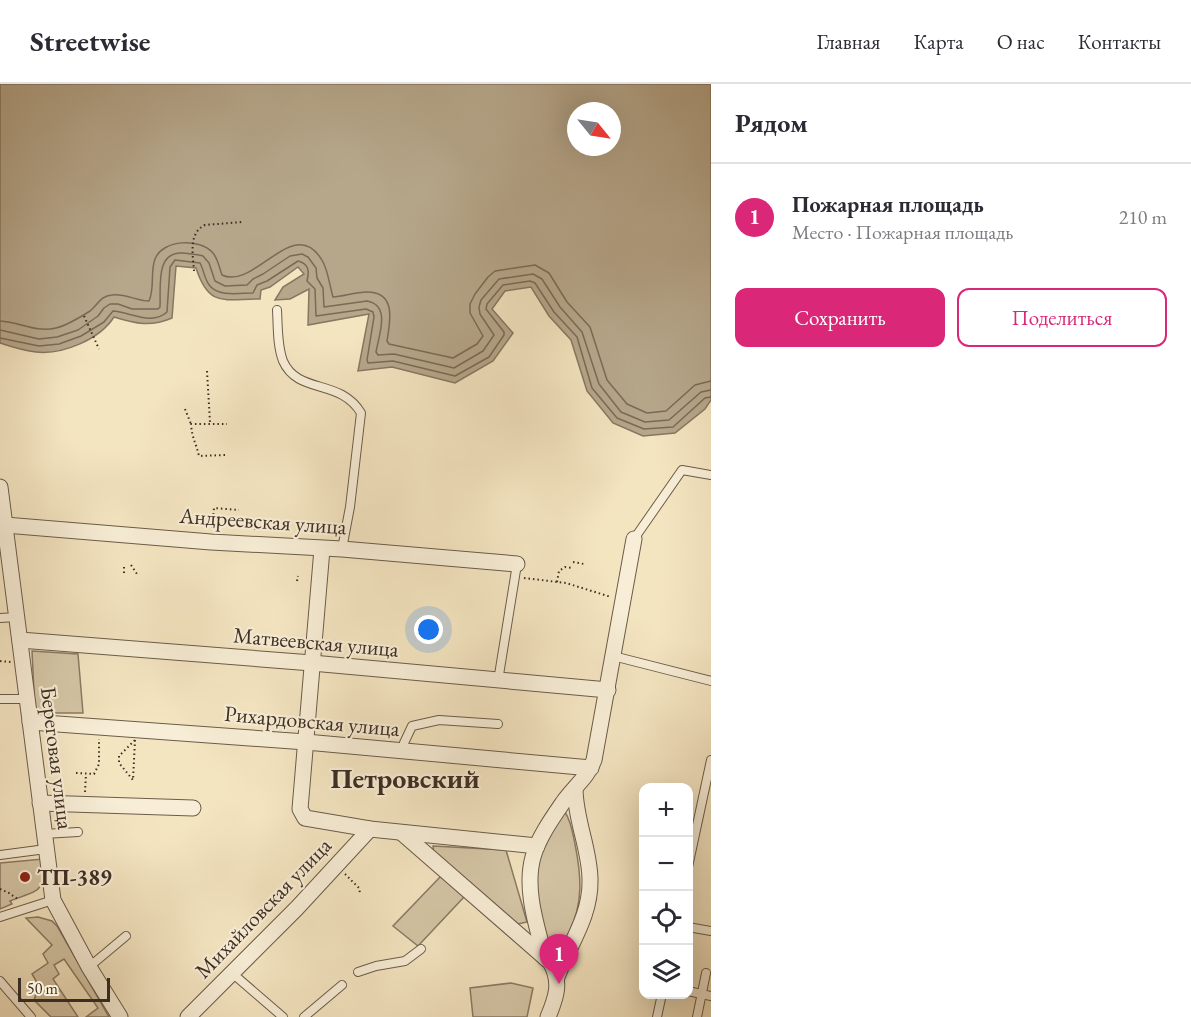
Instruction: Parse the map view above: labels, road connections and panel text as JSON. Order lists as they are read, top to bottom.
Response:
{
  "streets": {
    "street": [
      "Андреевская улица",
      "Матвеевская улица",
      "Рихардовская улица",
      "Береговая улица",
      "Михайловская улица"
    ]
  },
  "crossings": [
    ["Андреевская улица", "Береговая улица"],
    ["Матвеевская улица", "Береговая улица"],
    ["Рихардовская улица", "Береговая улица"]
  ],
  "districts": ["Петровский"],
  "places": ["ТП-389"],
  "scale_bar": "50 m",
  "north": "bottom right",
  "page": {
    "header": "Streetwise",
    "nav": [
      "Главная",
      "Карта",
      "О нас",
      "Контакты"
    ],
    "heading": "Рядом",
    "list": [
      {
        "mark": "1",
        "name": "Пожарная площадь",
        "note": "Место · Пожарная площадь",
        "value": "210 m"
      }
    ],
    "buttons": ["Сохранить", "Поделиться"],
    "map_buttons": ["+", "−"],
    "pins": "1",
    "scale": "50 m"
  }
}
